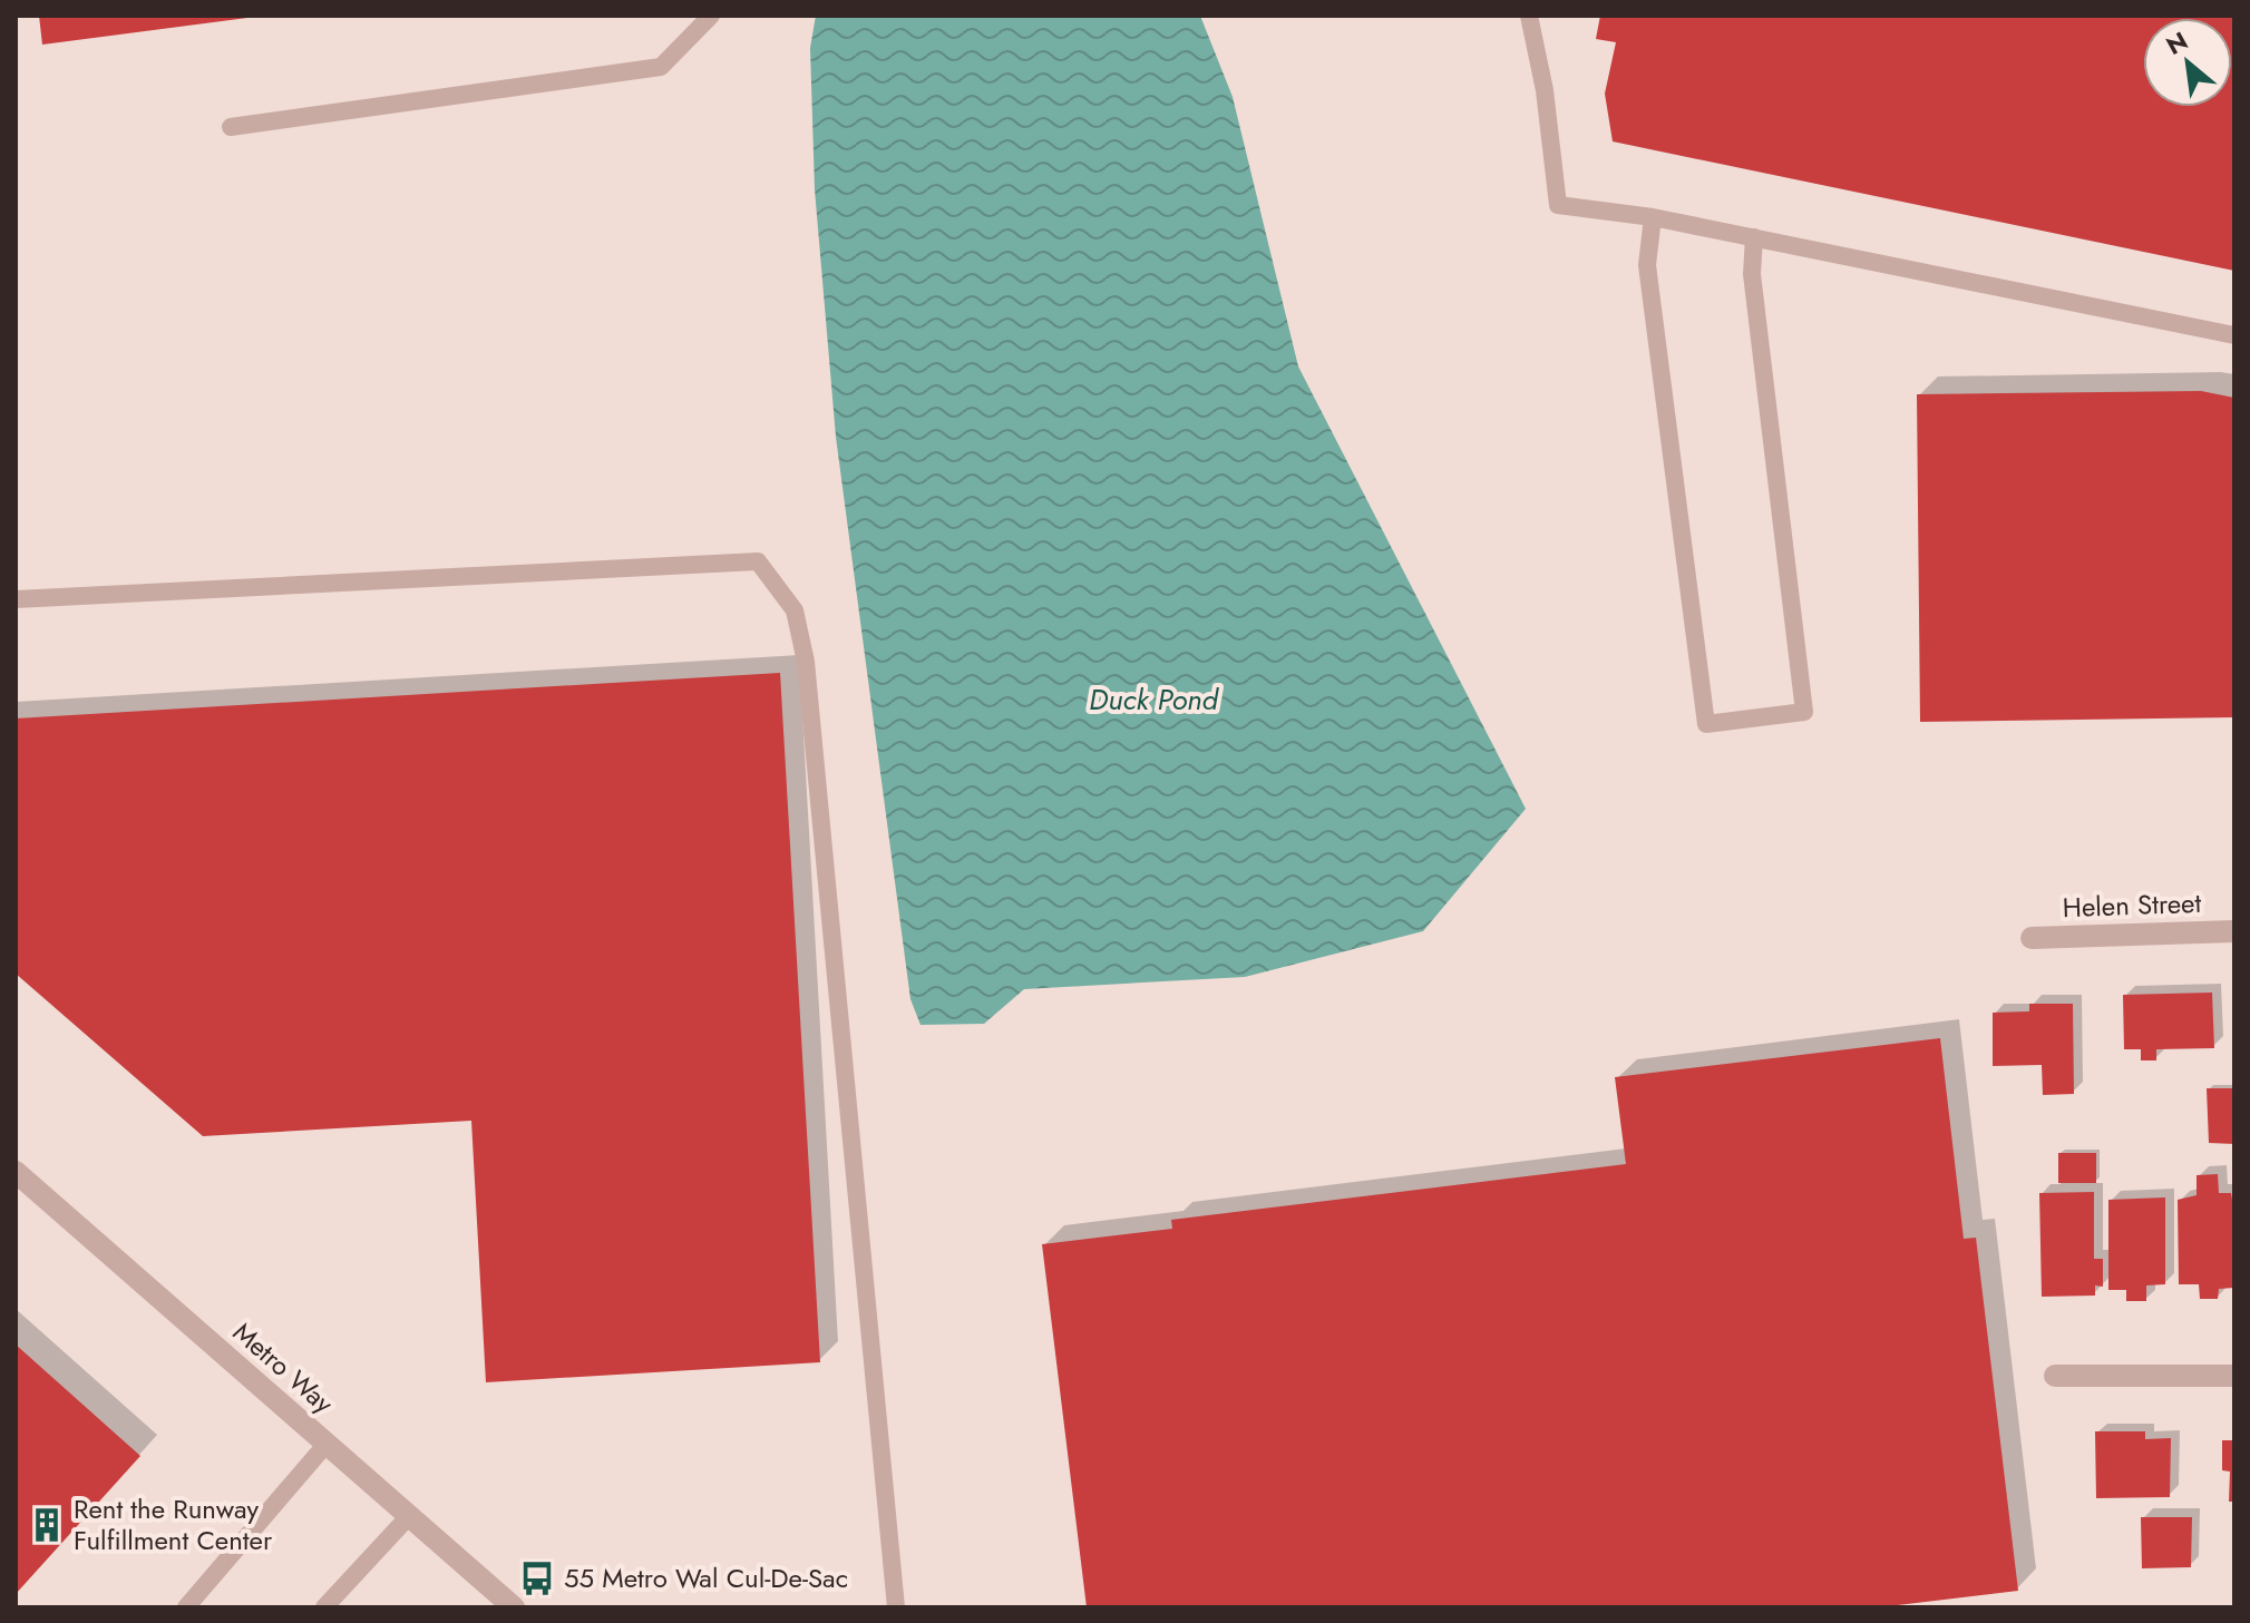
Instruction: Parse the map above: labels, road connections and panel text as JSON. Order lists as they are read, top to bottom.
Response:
{
  "streets": {
    "street": ["Helen Street", "Metro Way"]
  },
  "water": ["Duck Pond"],
  "places": {
    "building": ["Rent the Runway Fulfillment Center"],
    "bus stop": ["55 Metro Wal Cul-De-Sac"]
  },
  "north": "top left"
}
